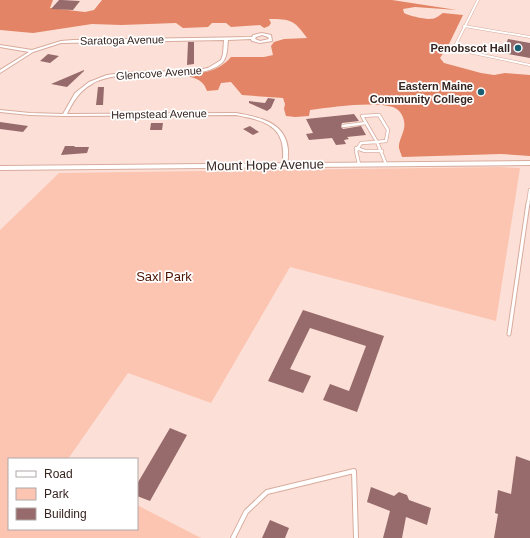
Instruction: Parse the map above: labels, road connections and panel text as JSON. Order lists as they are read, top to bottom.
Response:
{
  "streets": {
    "street": [
      "Saratoga Avenue",
      "Glencove Avenue",
      "Hempstead Avenue",
      "Mount Hope Avenue"
    ]
  },
  "crossings": [
    ["Saratoga Avenue", "Glencove Avenue"],
    ["Glencove Avenue", "Hempstead Avenue"],
    ["Hempstead Avenue", "Mount Hope Avenue"]
  ],
  "parks": ["Saxl Park"],
  "places": ["Penobscot Hall", "Eastern Maine Community College"],
  "legend": ["Road", "Park", "Building"]
}
